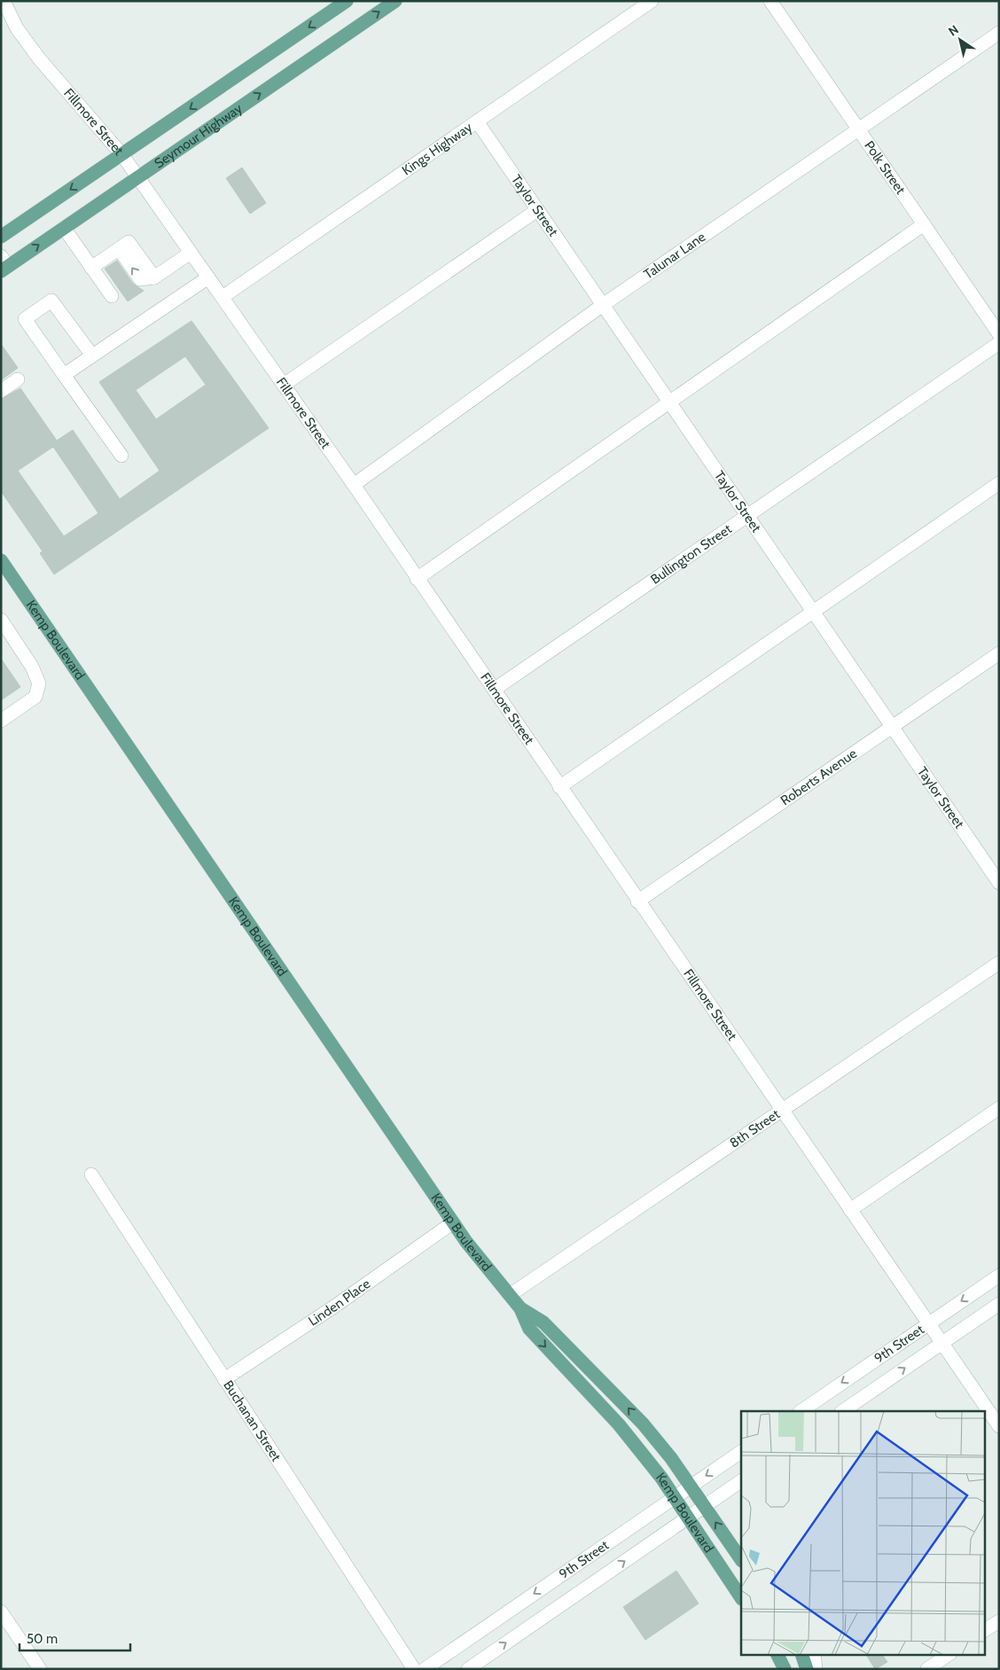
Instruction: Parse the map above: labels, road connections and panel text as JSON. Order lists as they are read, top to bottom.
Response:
{
  "streets": {
    "main road": ["Seymour Highway", "Kemp Boulevard"],
    "street": [
      "Fillmore Street",
      "Kings Highway",
      "Polk Street",
      "Taylor Street",
      "Talunar Lane",
      "Bullington Street",
      "Roberts Avenue",
      "8th Street",
      "Linden Place",
      "9th Street",
      "Buchanan Street"
    ]
  },
  "crossings": [
    ["Fillmore Street", "Seymour Highway"],
    ["Fillmore Street", "Kings Highway"],
    ["Fillmore Street", "Talunar Lane"],
    ["Fillmore Street", "Bullington Street"],
    ["Fillmore Street", "Roberts Avenue"],
    ["Fillmore Street", "8th Street"],
    ["Fillmore Street", "9th Street"],
    ["Kings Highway", "Taylor Street"],
    ["Polk Street", "Talunar Lane"],
    ["Taylor Street", "Talunar Lane"],
    ["Taylor Street", "Bullington Street"],
    ["Taylor Street", "Roberts Avenue"],
    ["Kemp Boulevard", "8th Street"],
    ["Kemp Boulevard", "Linden Place"],
    ["Kemp Boulevard", "9th Street"],
    ["Linden Place", "Buchanan Street"]
  ],
  "scale_bar": "50 m",
  "north": "top left"
}
